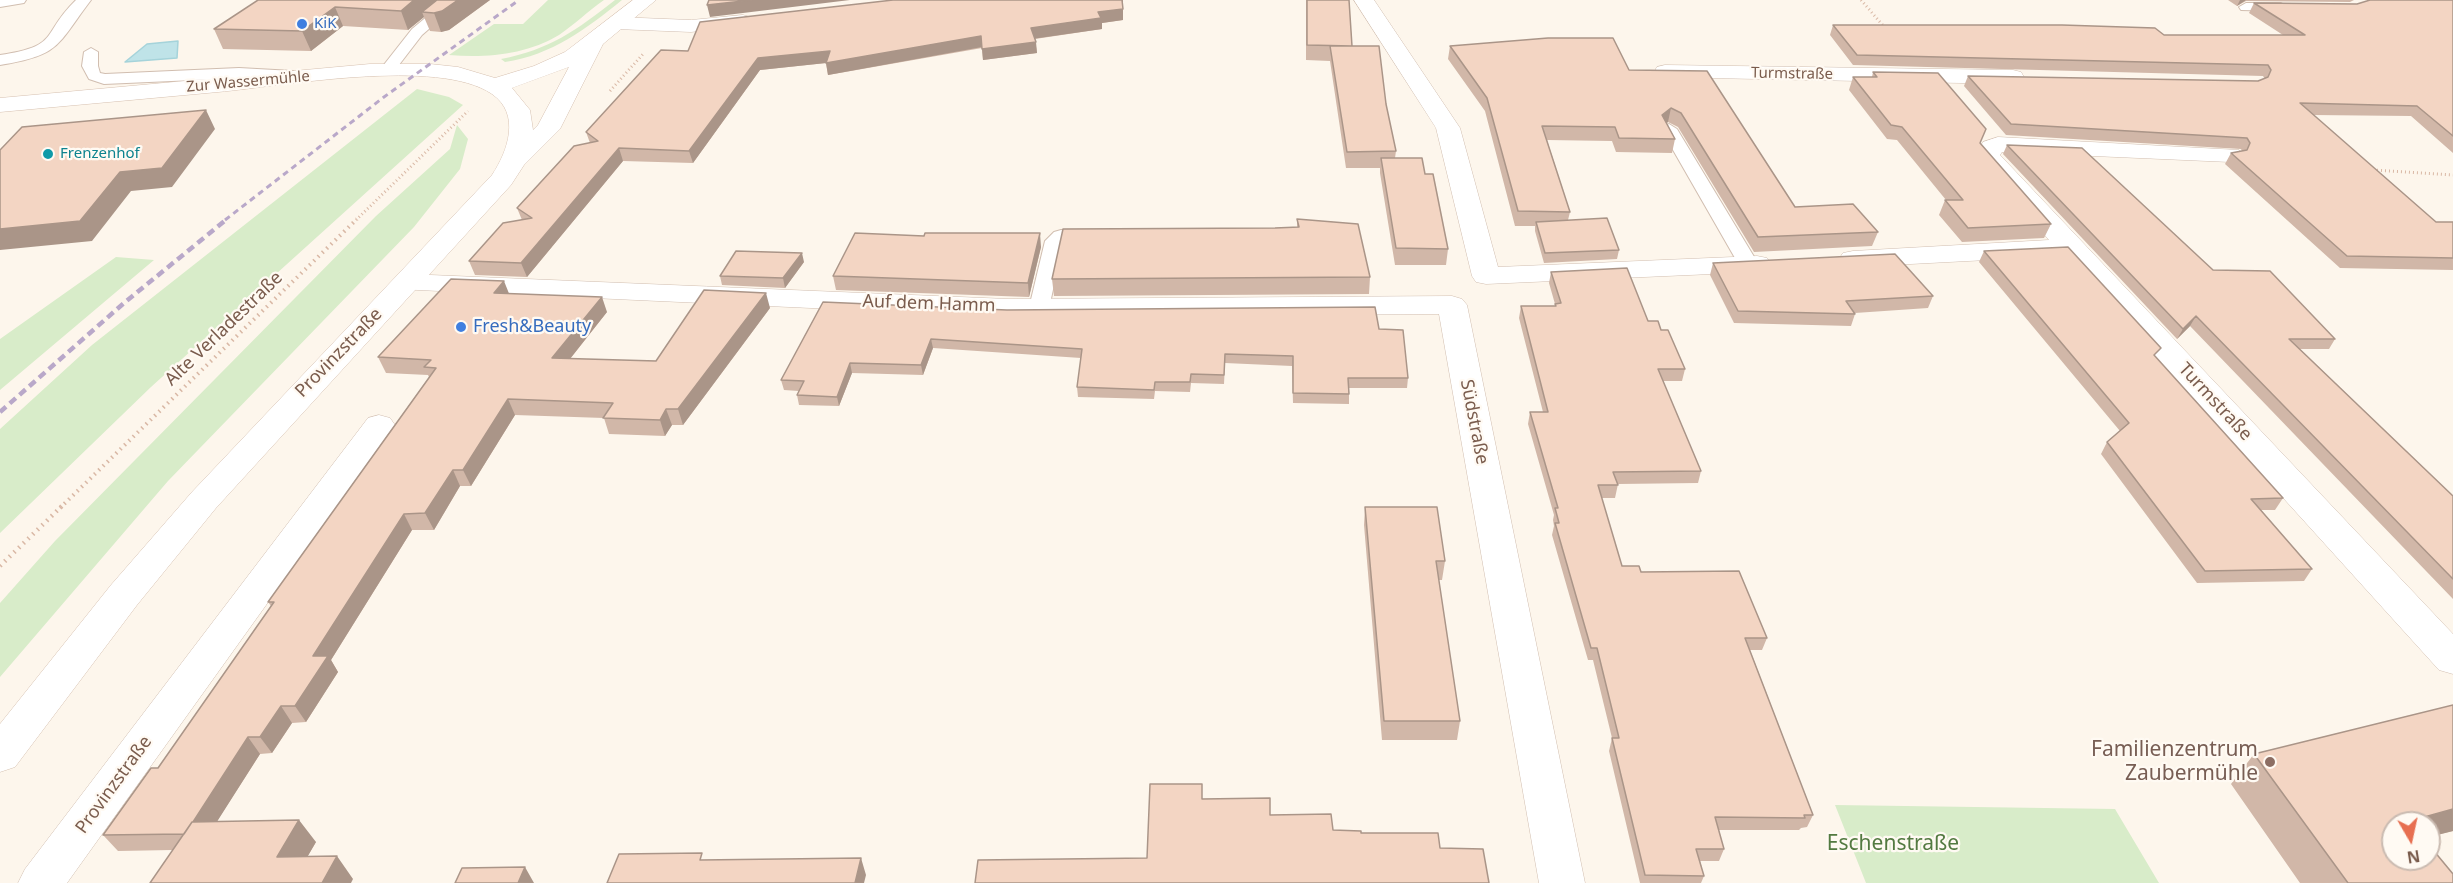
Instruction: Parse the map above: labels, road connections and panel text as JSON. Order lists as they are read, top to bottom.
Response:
{
  "streets": {
    "street": [
      "Turmstraße",
      "Zur Wassermühle",
      "Auf dem Hamm",
      "Provinzstraße",
      "Südstraße"
    ],
    "path": ["Alte Verladestraße"]
  },
  "crossings": [
    ["Zur Wassermühle", "Provinzstraße"],
    ["Auf dem Hamm", "Provinzstraße"],
    ["Auf dem Hamm", "Südstraße"]
  ],
  "parks": ["Eschenstraße"],
  "places": [
    "KiK",
    "Frenzenhof",
    "Fresh&Beauty",
    "Familienzentrum Zaubermühle"
  ],
  "north": "bottom"
}
